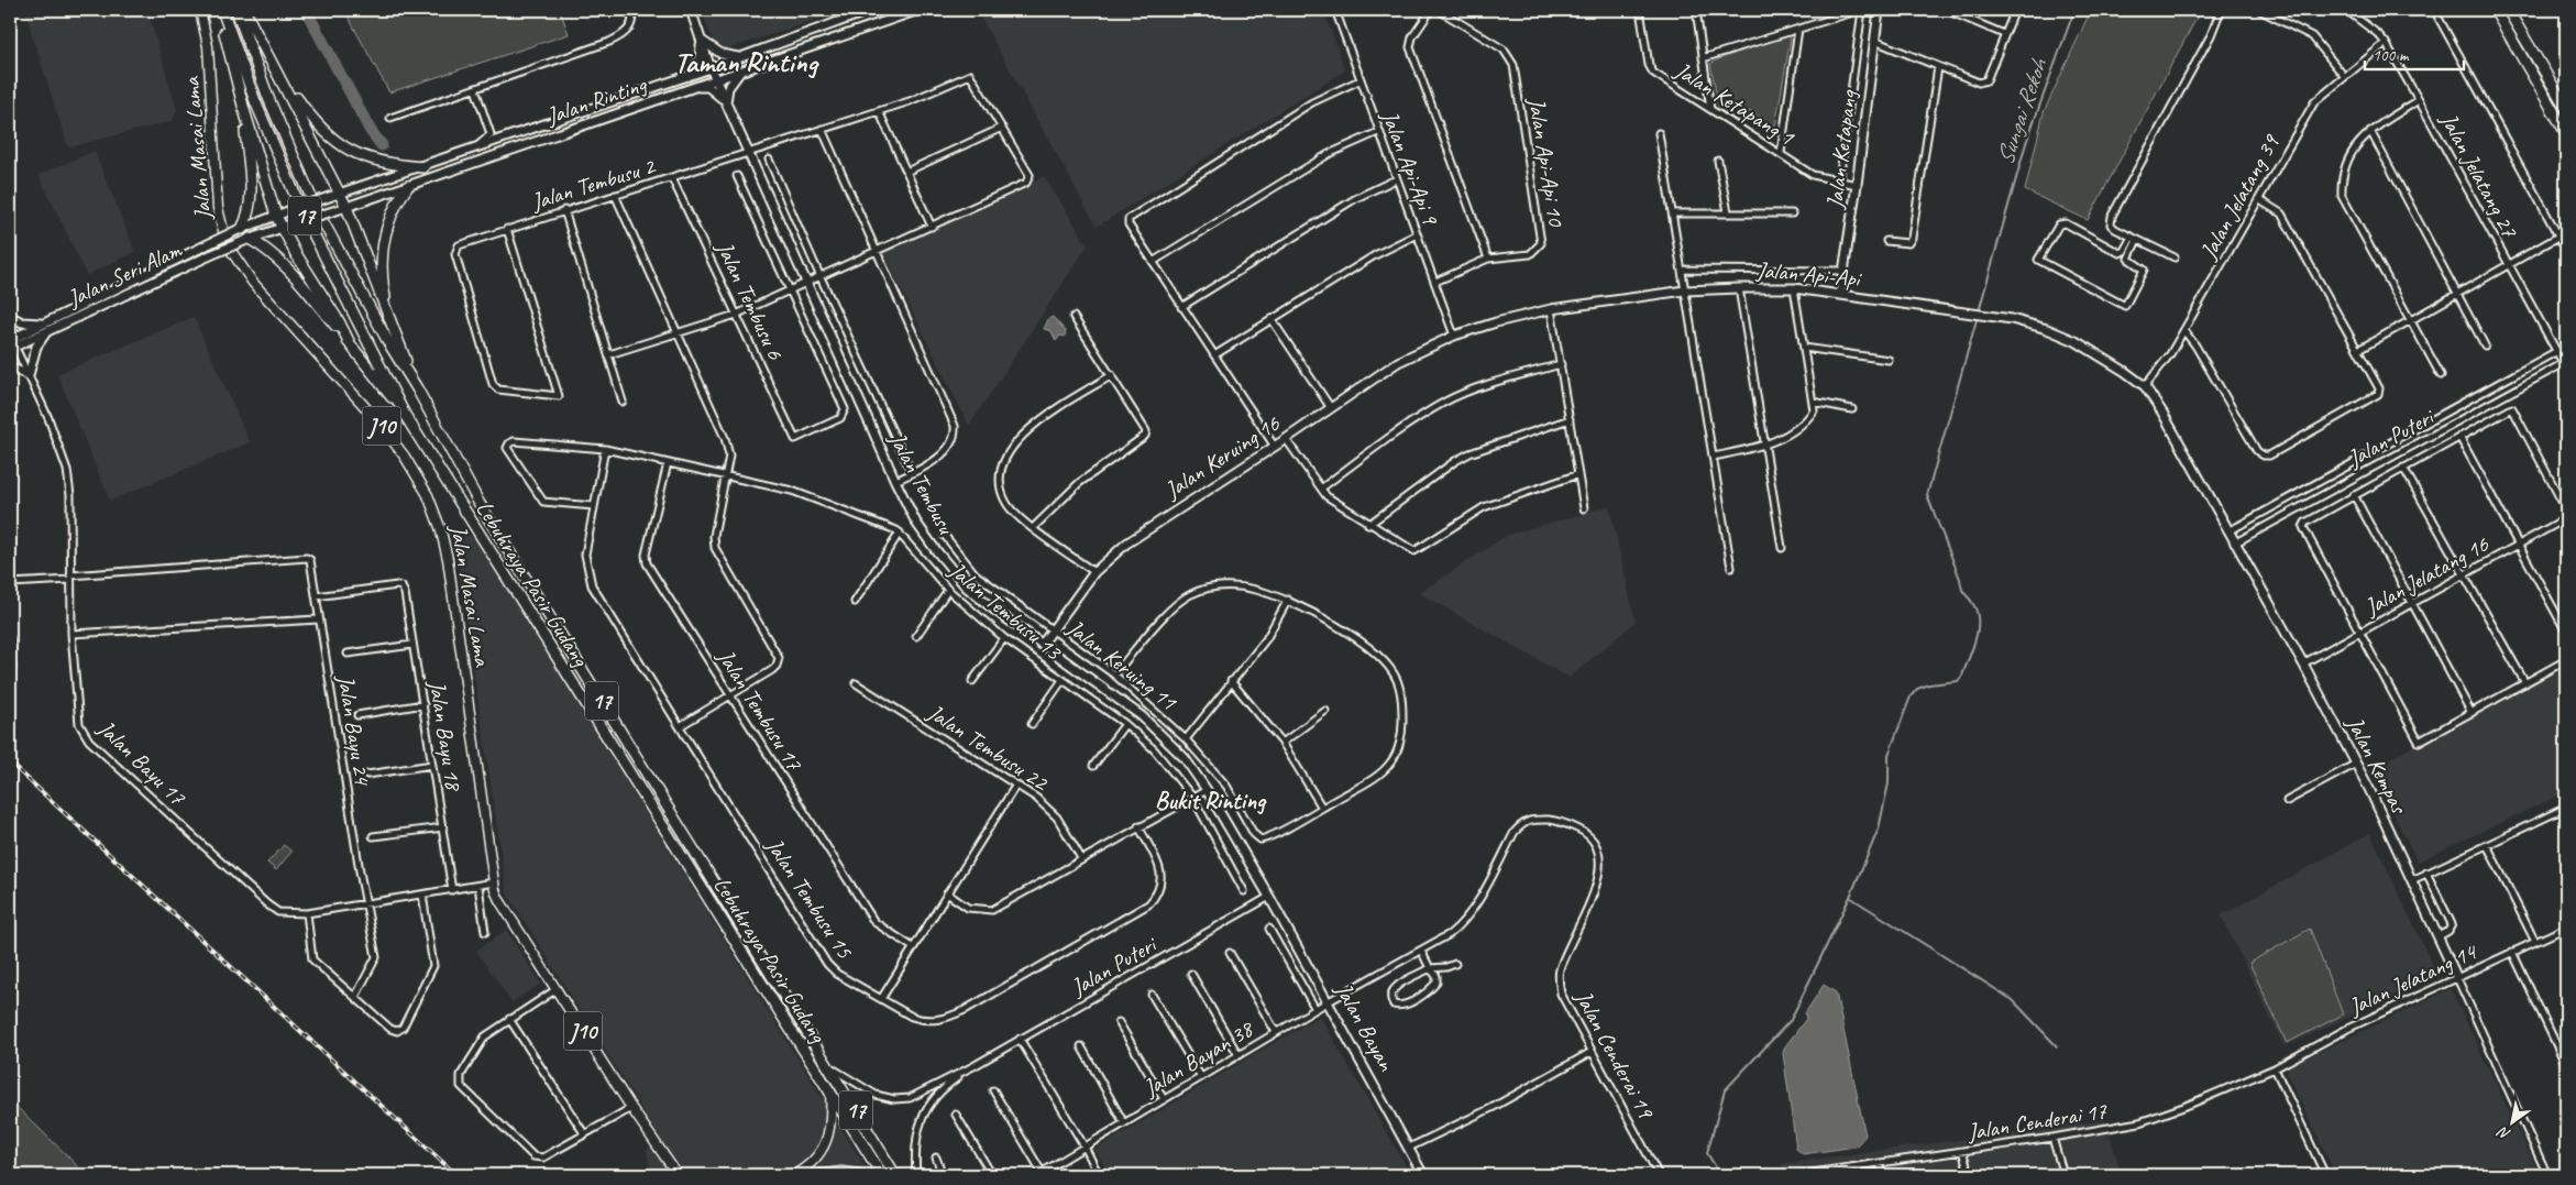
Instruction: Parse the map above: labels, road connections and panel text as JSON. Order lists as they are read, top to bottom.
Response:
{
  "streets": {
    "highway": ["17", "Lebuhraya Pasir Gudang"],
    "main road": ["Jalan Masai Lama", "J10"],
    "street": [
      "Jalan Rinting",
      "Jalan Ketapang 1",
      "Jalan Ketapang",
      "Jalan Api-Api 10",
      "Jalan Api-Api 9",
      "Jalan Jelatang 27",
      "Jalan Tembusu 2",
      "Jalan Jelatang 39",
      "Jalan Seri Alam",
      "Jalan Api-Api",
      "Jalan Tembusu 6",
      "Jalan Puteri",
      "Jalan Keruing 16",
      "Jalan Tembusu",
      "Jalan Jelatang 16",
      "Jalan Tembusu 13",
      "Jalan Keruing 11",
      "Jalan Tembusu 17",
      "Jalan Bayu 24",
      "Jalan Bayu 18",
      "Jalan Tembusu 22",
      "Jalan Bayu 17",
      "Jalan Kempas",
      "Jalan Tembusu 15",
      "Jalan Jelatang 14",
      "Jalan Bayan",
      "Jalan Cenderai 19",
      "Jalan Bayan 38",
      "Jalan Cenderai 17"
    ]
  },
  "crossings": [
    ["Jalan Rinting", "Jalan Seri Alam"],
    ["Jalan Rinting", "Jalan Tembusu"],
    ["Jalan Ketapang 1", "Jalan Ketapang"],
    ["Jalan Masai Lama", "Jalan Bayu 17"],
    ["Jalan Ketapang", "Jalan Api-Api"],
    ["Jalan Api-Api 10", "Jalan Api-Api 9"],
    ["Jalan Api-Api 9", "Jalan Api-Api"],
    ["Jalan Api-Api 9", "Jalan Keruing 16"],
    ["Jalan Jelatang 27", "Jalan Jelatang 39"],
    ["Jalan Jelatang 27", "Jalan Puteri"],
    ["Jalan Tembusu 2", "Jalan Tembusu 6"],
    ["Jalan Tembusu 2", "Jalan Tembusu"],
    ["Jalan Jelatang 39", "Jalan Api-Api"],
    ["Jalan Jelatang 39", "Jalan Kempas"],
    ["Jalan Seri Alam", "Jalan Bayu 17"],
    ["Jalan Api-Api", "Jalan Keruing 16"],
    ["Jalan Api-Api", "Jalan Kempas"],
    ["Jalan Puteri", "Jalan Tembusu"],
    ["Jalan Puteri", "Lebuhraya Pasir Gudang"],
    ["Jalan Puteri", "Jalan Kempas"],
    ["Jalan Puteri", "Jalan Bayan"],
    ["Jalan Keruing 16", "Jalan Tembusu"],
    ["Jalan Keruing 16", "Jalan Keruing 11"],
    ["Jalan Tembusu", "Jalan Bayan"],
    ["Jalan Jelatang 16", "Jalan Kempas"],
    ["Jalan Tembusu 13", "Jalan Tembusu 17"],
    ["Jalan Tembusu 13", "Jalan Tembusu 15"],
    ["Jalan Bayu 24", "Jalan Bayu 18"],
    ["Jalan Bayu 24", "Jalan Bayu 17"],
    ["Jalan Bayu 18", "Jalan Bayu 17"],
    ["Jalan Kempas", "Jalan Jelatang 14"],
    ["Jalan Jelatang 14", "Jalan Cenderai 17"],
    ["Jalan Bayan", "Jalan Cenderai 19"],
    ["Jalan Bayan", "Jalan Bayan 38"],
    ["Jalan Cenderai 19", "Jalan Bayan 38"]
  ],
  "districts": ["Taman Rinting", "Bukit Rinting"],
  "water": ["Sungai Rekoh"],
  "scale_bar": "100 m",
  "north": "bottom left"
}
